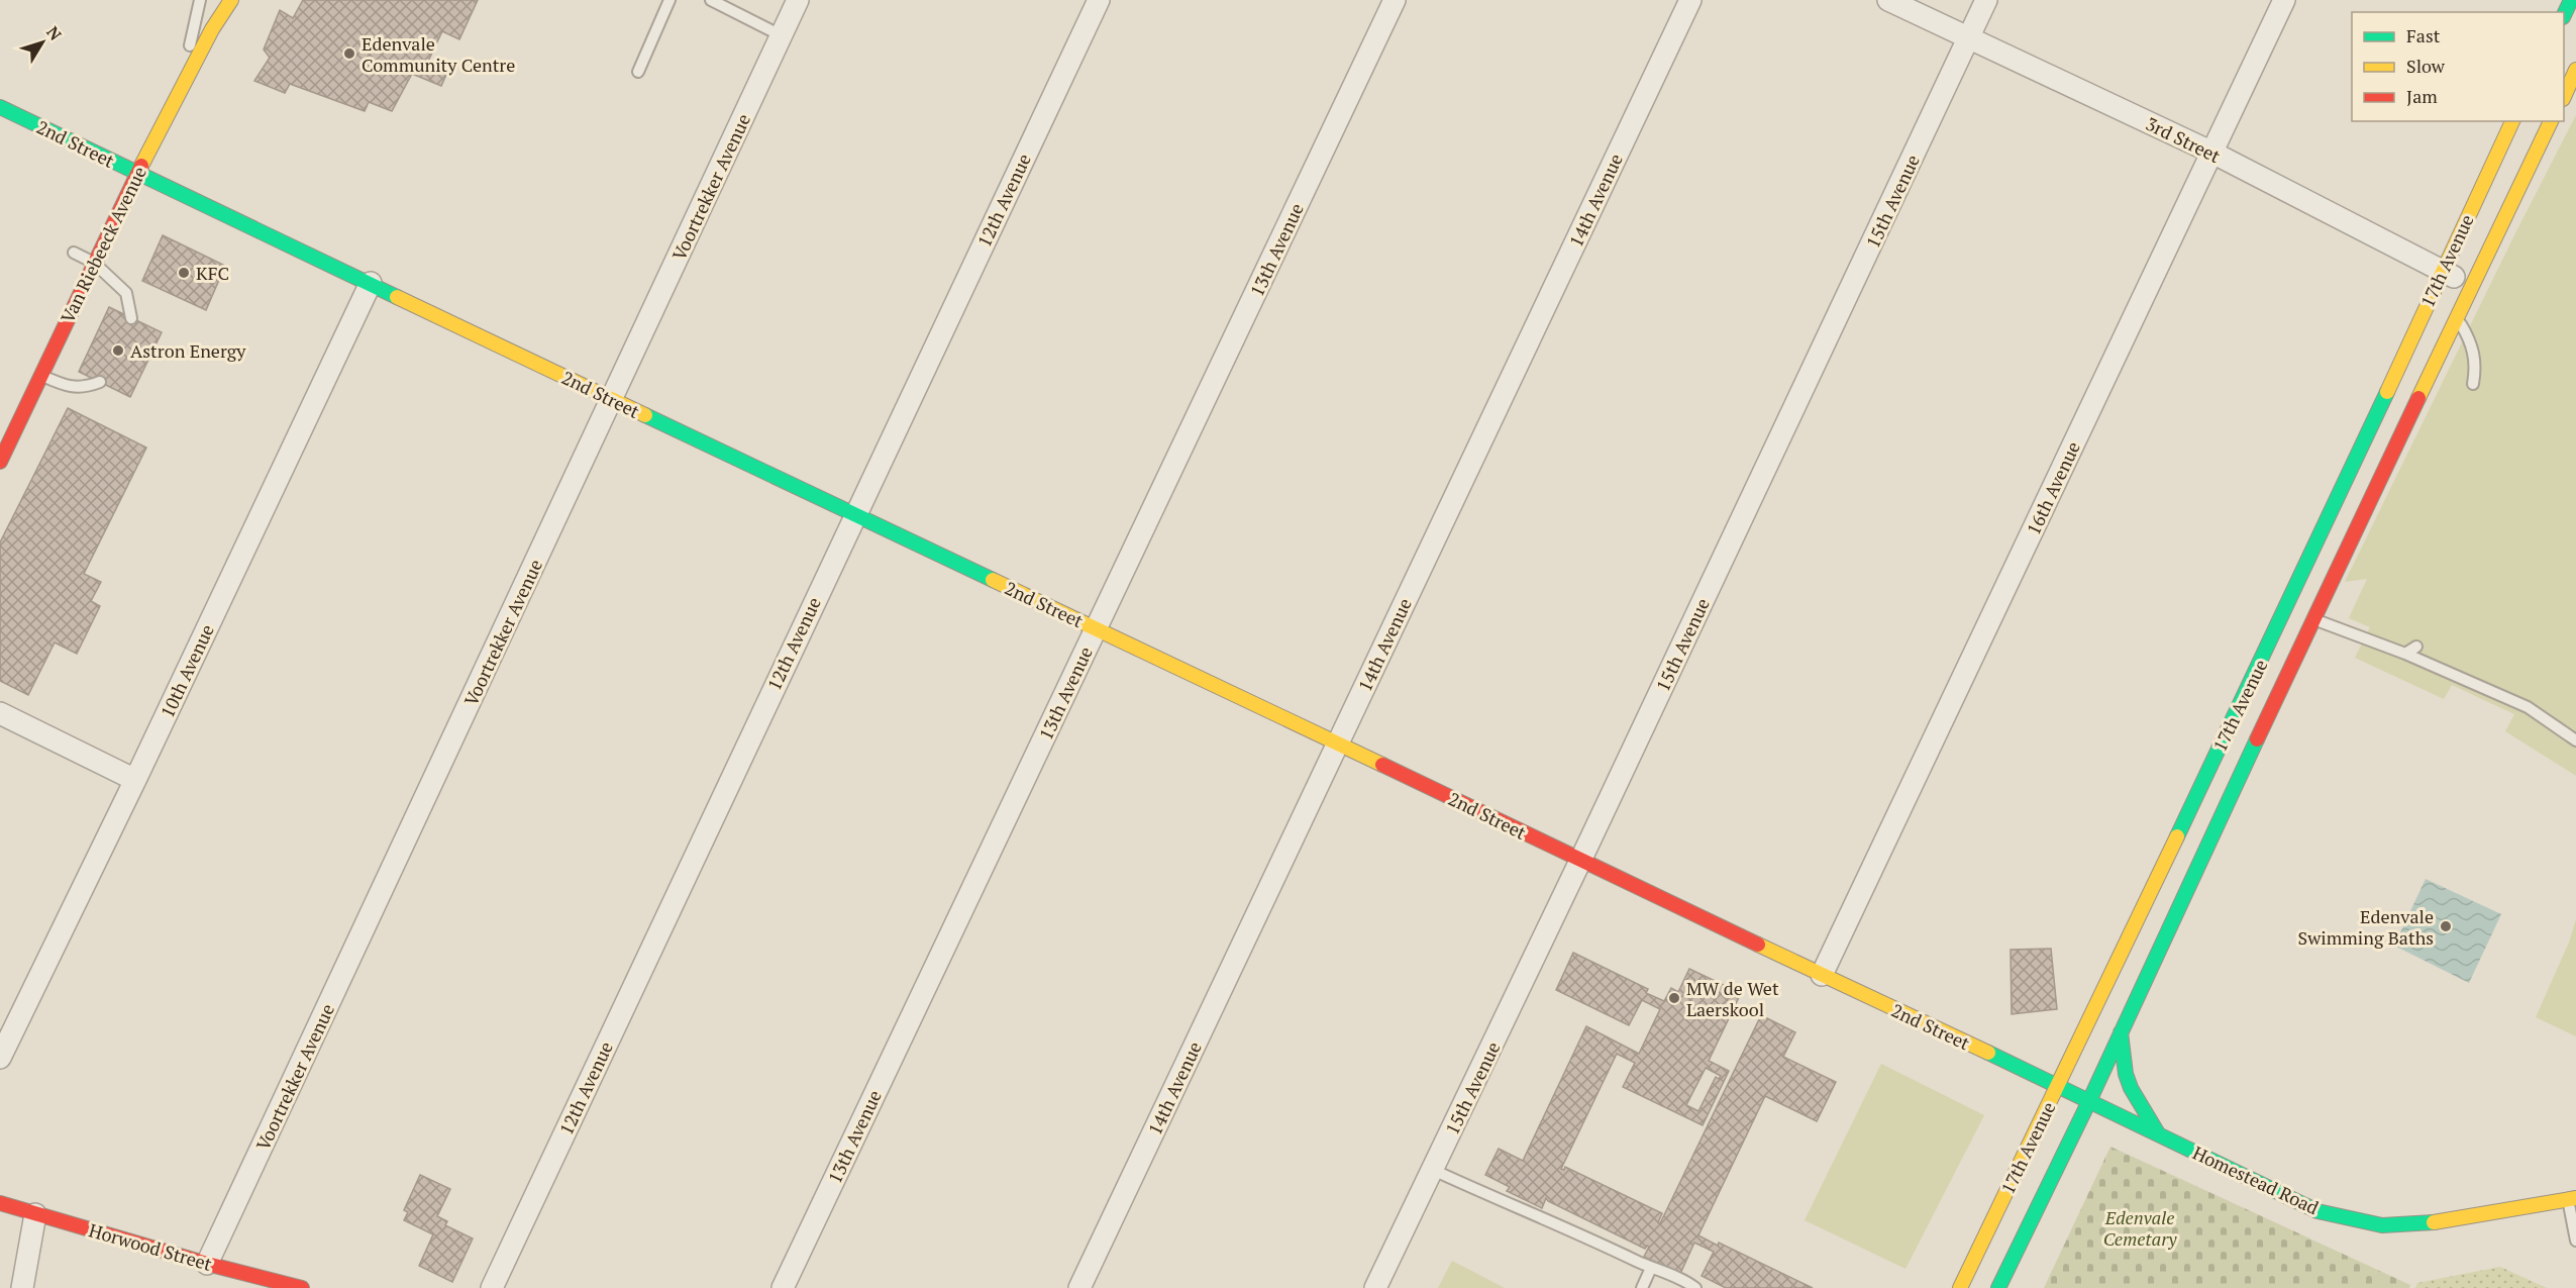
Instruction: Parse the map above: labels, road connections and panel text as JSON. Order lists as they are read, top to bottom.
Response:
{
  "streets": {
    "main road": [
      "2nd Street",
      "Van Riebeeck Avenue",
      "17th Avenue",
      "Homestead Road",
      "Horwood Street"
    ],
    "street": [
      "3rd Street",
      "Voortrekker Avenue",
      "12th Avenue",
      "14th Avenue",
      "15th Avenue",
      "13th Avenue",
      "16th Avenue",
      "10th Avenue"
    ]
  },
  "crossings": [
    ["3rd Street", "15th Avenue"],
    ["3rd Street", "17th Avenue"],
    ["3rd Street", "16th Avenue"],
    ["2nd Street", "Voortrekker Avenue"],
    ["2nd Street", "12th Avenue"],
    ["2nd Street", "14th Avenue"],
    ["2nd Street", "15th Avenue"],
    ["2nd Street", "Van Riebeeck Avenue"],
    ["2nd Street", "13th Avenue"],
    ["2nd Street", "17th Avenue"],
    ["2nd Street", "16th Avenue"],
    ["2nd Street", "10th Avenue"],
    ["2nd Street", "Homestead Road"],
    ["Voortrekker Avenue", "Horwood Street"],
    ["17th Avenue", "Homestead Road"]
  ],
  "parks": ["Edenvale Cemetary"],
  "places": [
    "Edenvale Community Centre",
    "KFC",
    "Astron Energy",
    "Edenvale Swimming Baths",
    "MW de Wet Laerskool"
  ],
  "legend": ["Fast", "Slow", "Jam"],
  "north": "top right"
}
